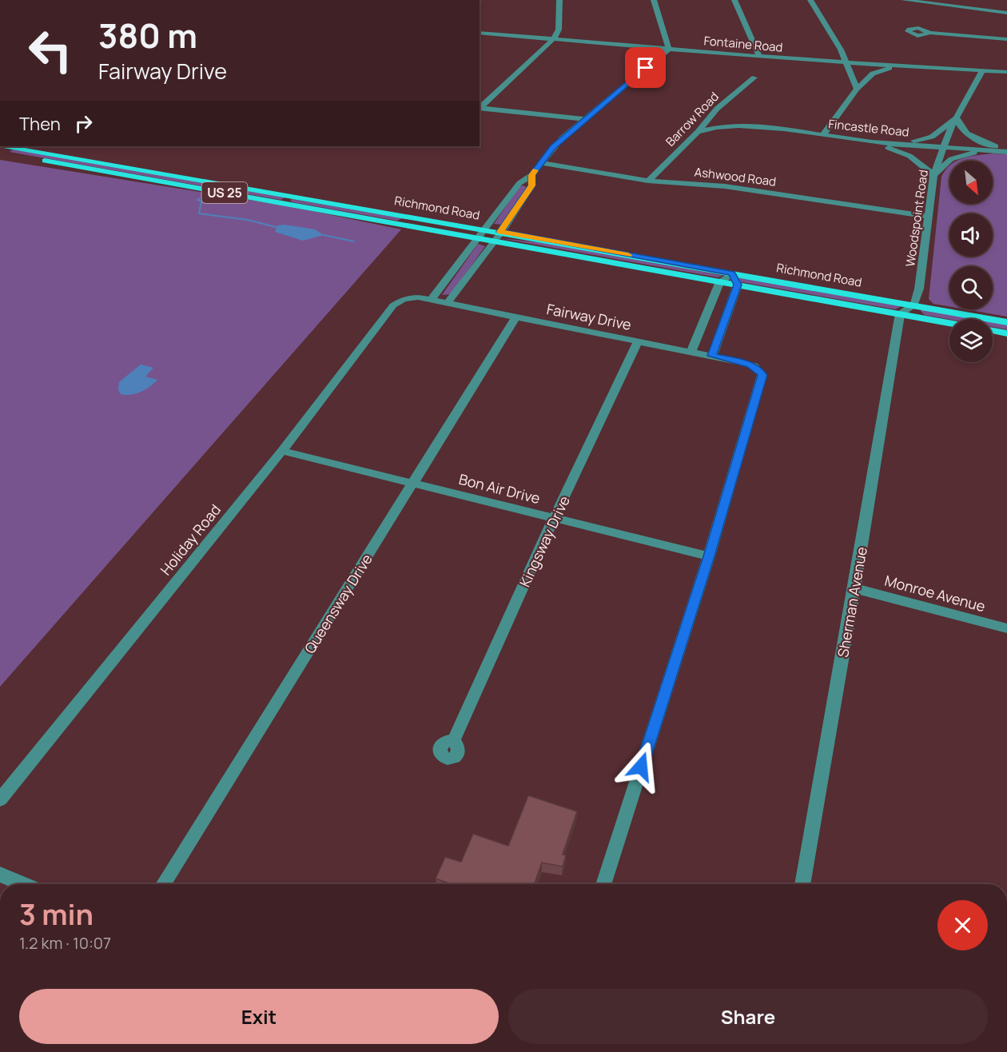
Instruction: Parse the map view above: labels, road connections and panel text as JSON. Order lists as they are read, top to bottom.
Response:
{
  "streets": {
    "main road": ["US 25", "Richmond Road"],
    "street": [
      "Fontaine Road",
      "Barrow Road",
      "Fincastle Road",
      "Ashwood Road",
      "Woodspoint Road",
      "Fairway Drive",
      "Bon Air Drive",
      "Holiday Road",
      "Kingsway Drive",
      "Monroe Avenue",
      "Sherman Avenue",
      "Queensway Drive"
    ]
  },
  "crossings": [
    ["Fontaine Road", "Woodspoint Road"],
    ["Barrow Road", "Fincastle Road"],
    ["Barrow Road", "Ashwood Road"],
    ["Fincastle Road", "Woodspoint Road"],
    ["Ashwood Road", "Woodspoint Road"],
    ["Richmond Road", "Woodspoint Road"],
    ["Richmond Road", "Sherman Avenue"],
    ["Fairway Drive", "Bon Air Drive"],
    ["Fairway Drive", "Holiday Road"],
    ["Fairway Drive", "Kingsway Drive"],
    ["Fairway Drive", "Queensway Drive"],
    ["Bon Air Drive", "Holiday Road"],
    ["Bon Air Drive", "Kingsway Drive"],
    ["Bon Air Drive", "Queensway Drive"],
    ["Monroe Avenue", "Sherman Avenue"]
  ],
  "north": "bottom right",
  "page": {
    "turn": ["380 m", "Fairway Drive"],
    "then": "Then",
    "heading": ["3 min", "1.2 km · 10:07"],
    "buttons": ["Exit", "Share"]
  }
}
